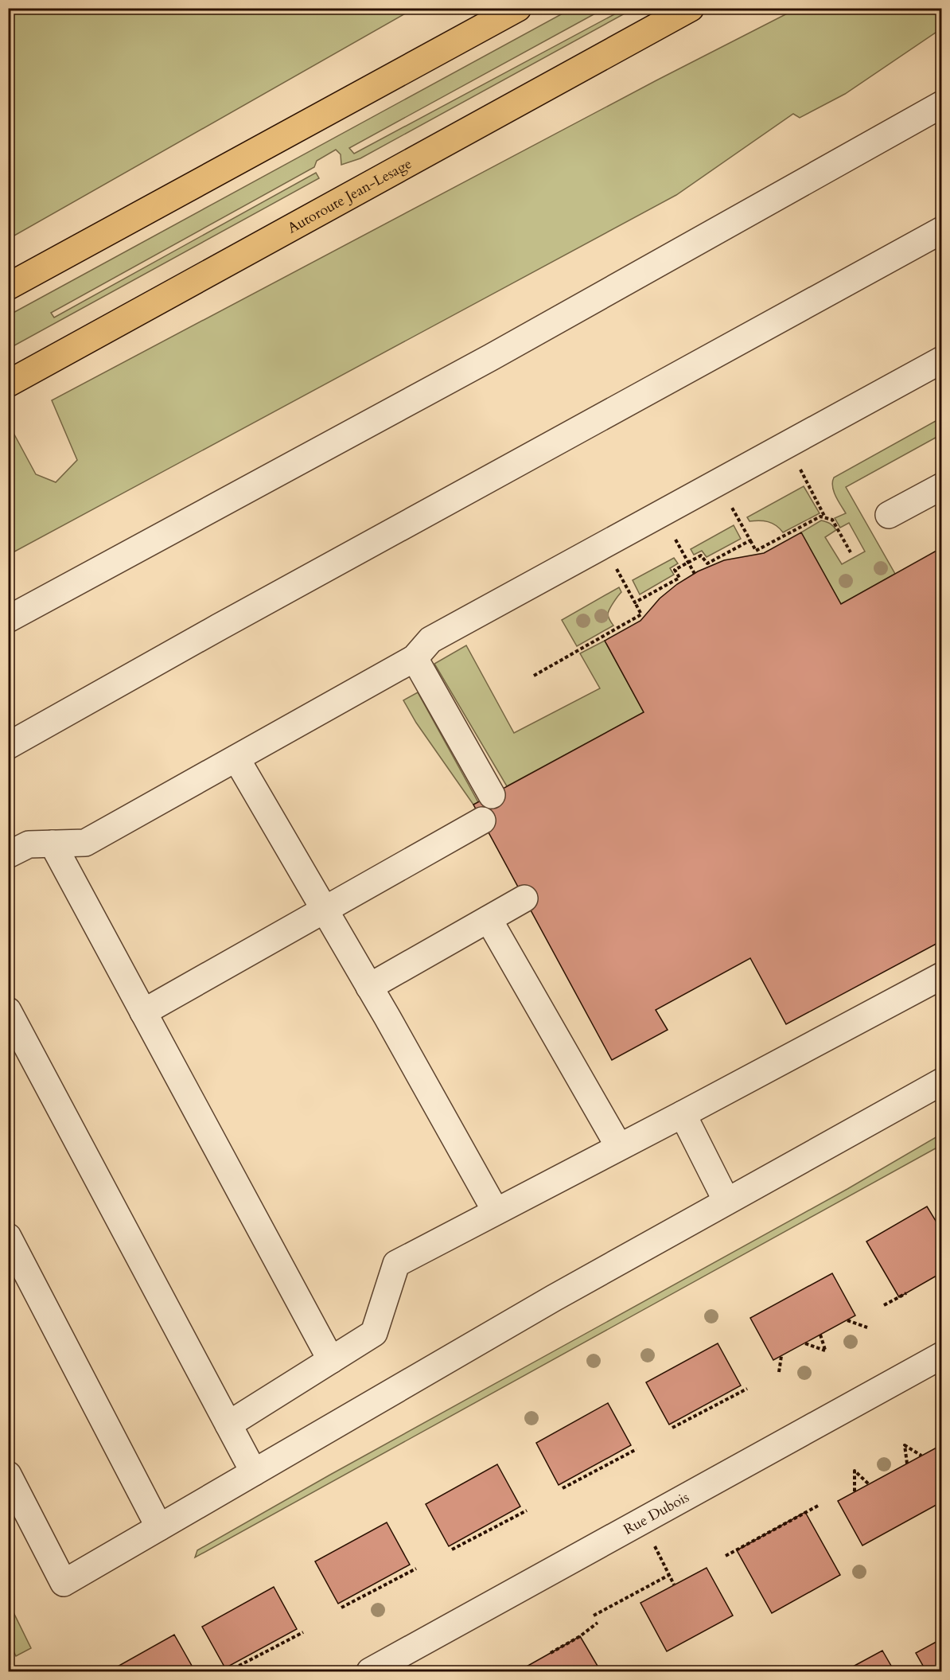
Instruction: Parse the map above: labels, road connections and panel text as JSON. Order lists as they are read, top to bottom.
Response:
{
  "streets": {
    "highway": ["Autoroute Jean-Lesage"],
    "street": ["Rue Dubois"]
  }
}
